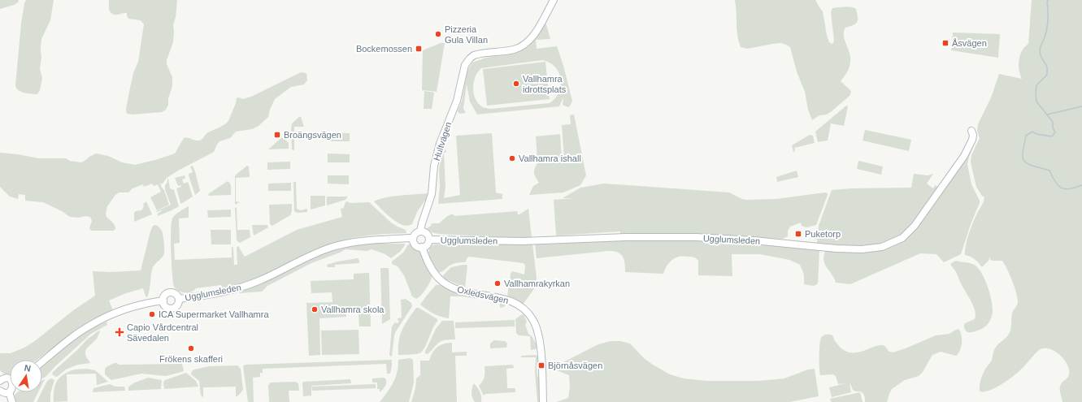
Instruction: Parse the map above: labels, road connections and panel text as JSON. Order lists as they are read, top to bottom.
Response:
{
  "streets": {
    "street": ["Hultvägen", "Ugglumsleden", "Oxledsvägen"]
  },
  "crossings": [
    ["Hultvägen", "Ugglumsleden"],
    ["Hultvägen", "Oxledsvägen"],
    ["Ugglumsleden", "Oxledsvägen"]
  ],
  "places": {
    "other": [
      "Pizzeria Gula Villan",
      "Vallhamra idrottsplats",
      "Vallhamra ishall",
      "Vallhamrakyrkan",
      "Vallhamra skola",
      "ICA Supermarket Vallhamra",
      "Frökens skafferi"
    ],
    "transit": [
      "Åsvägen",
      "Bockemossen",
      "Broängsvägen",
      "Puketorp",
      "Björnåsvägen"
    ],
    "health": ["Capio Vårdcentral Sävedalen"]
  },
  "north": "top"
}
